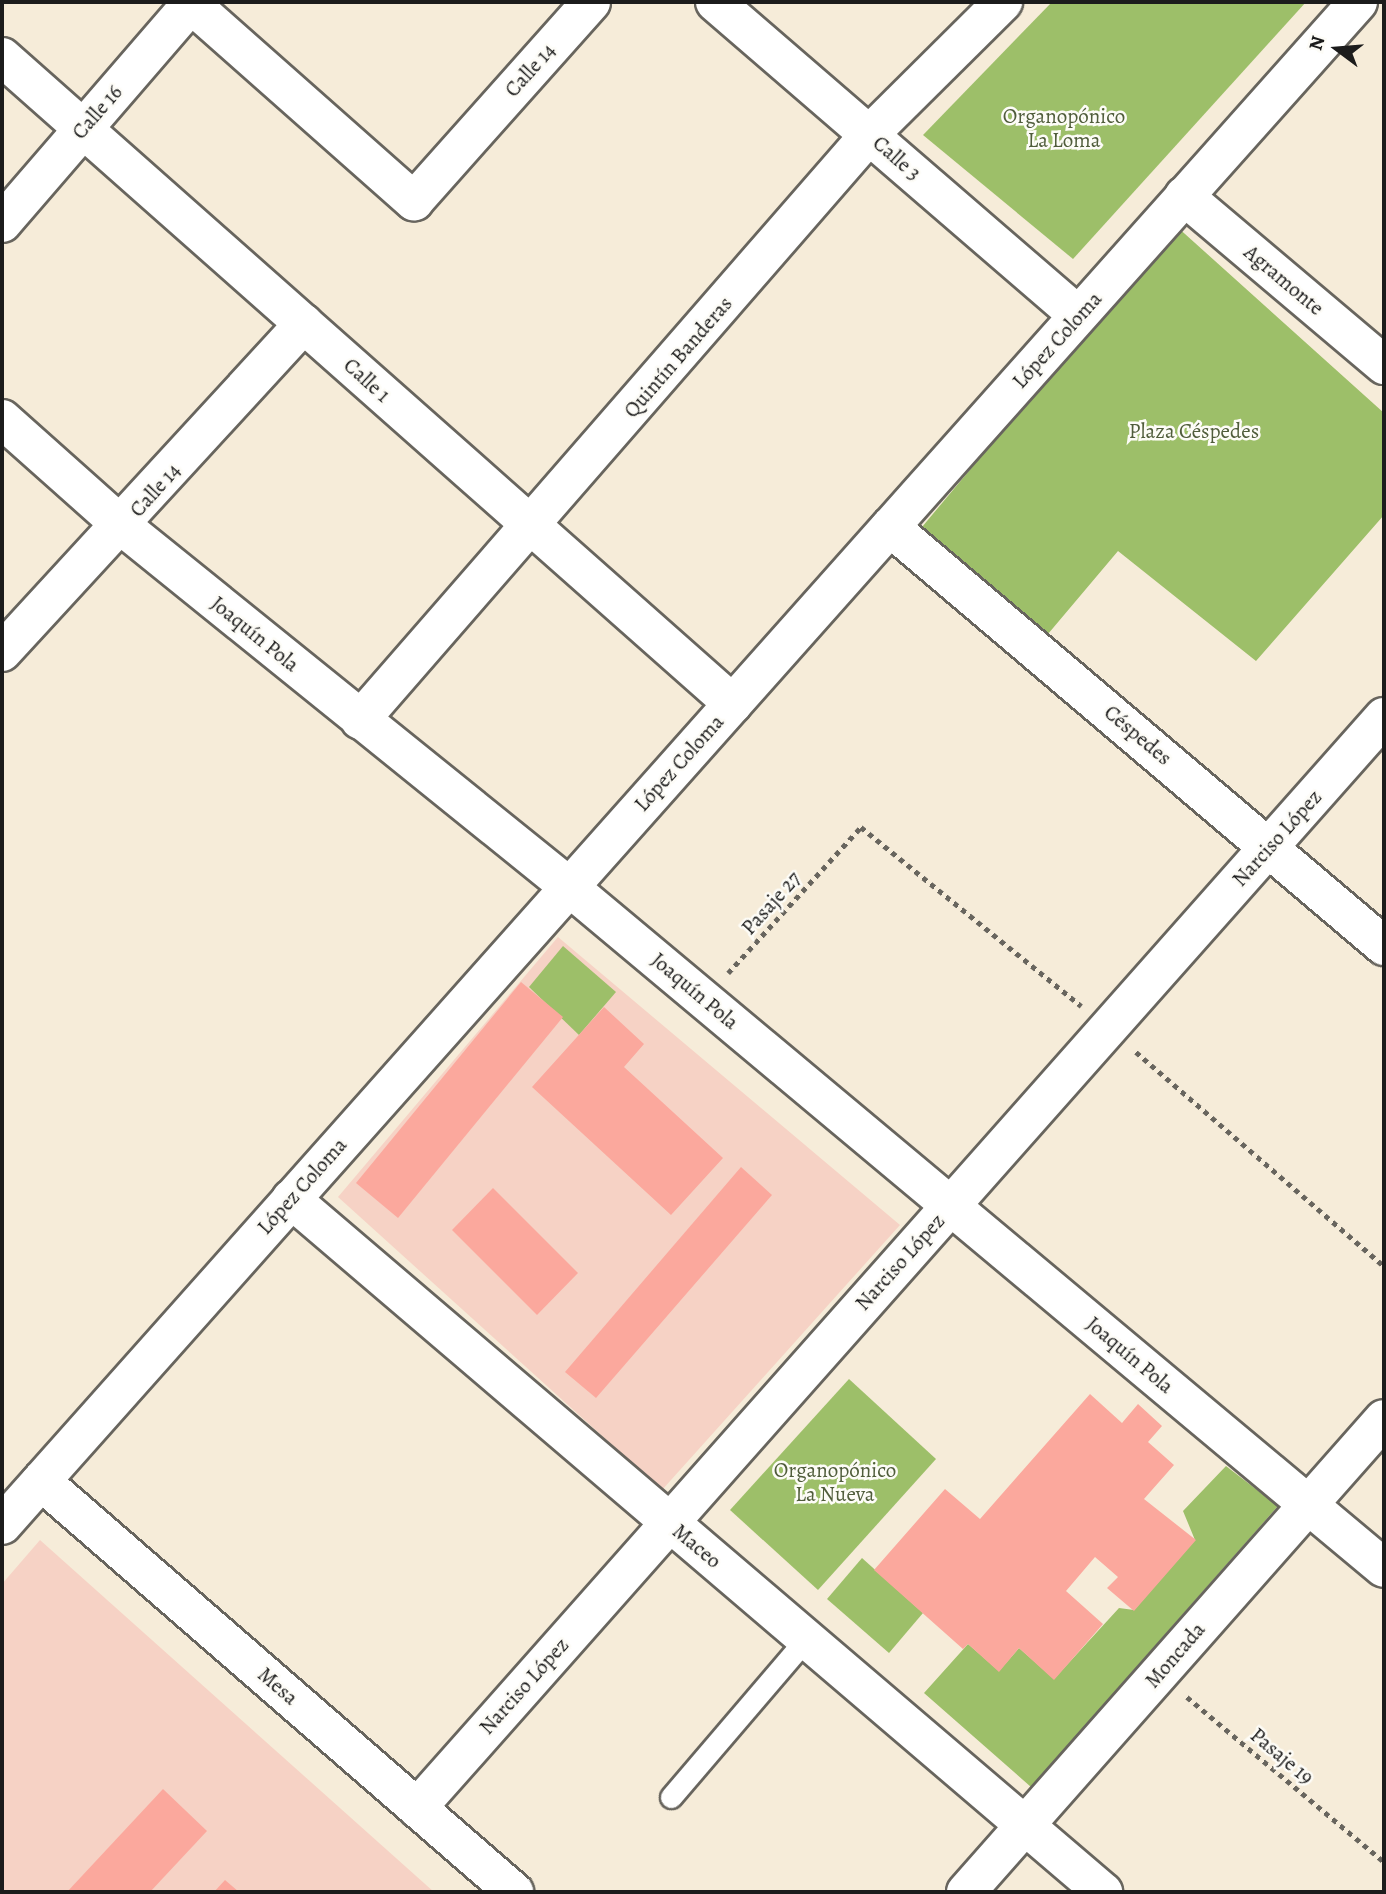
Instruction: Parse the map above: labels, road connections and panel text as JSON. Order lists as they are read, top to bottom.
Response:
{
  "streets": {
    "street": [
      "Calle 14",
      "Calle 16",
      "Calle 3",
      "Agramonte",
      "López Coloma",
      "Quintín Banderas",
      "Calle 1",
      "Joaquín Pola",
      "Céspedes",
      "Narciso López",
      "Maceo",
      "Moncada",
      "Mesa"
    ],
    "path": ["Pasaje 27", "Pasaje 19"]
  },
  "crossings": [
    ["Calle 14", "Calle 16"],
    ["Calle 14", "Calle 1"],
    ["Calle 14", "Joaquín Pola"],
    ["Calle 16", "Calle 1"],
    ["Calle 3", "López Coloma"],
    ["Calle 3", "Quintín Banderas"],
    ["Agramonte", "López Coloma"],
    ["López Coloma", "Calle 1"],
    ["López Coloma", "Joaquín Pola"],
    ["López Coloma", "Céspedes"],
    ["López Coloma", "Maceo"],
    ["López Coloma", "Mesa"],
    ["Quintín Banderas", "Calle 1"],
    ["Quintín Banderas", "Joaquín Pola"],
    ["Joaquín Pola", "Narciso López"],
    ["Joaquín Pola", "Pasaje 27"],
    ["Joaquín Pola", "Moncada"],
    ["Céspedes", "Narciso López"],
    ["Narciso López", "Maceo"],
    ["Narciso López", "Mesa"],
    ["Maceo", "Moncada"],
    ["Moncada", "Pasaje 19"]
  ],
  "parks": ["Organopónico La Loma", "Plaza Céspedes", "Organopónico La Nueva"],
  "north": "left"
}
